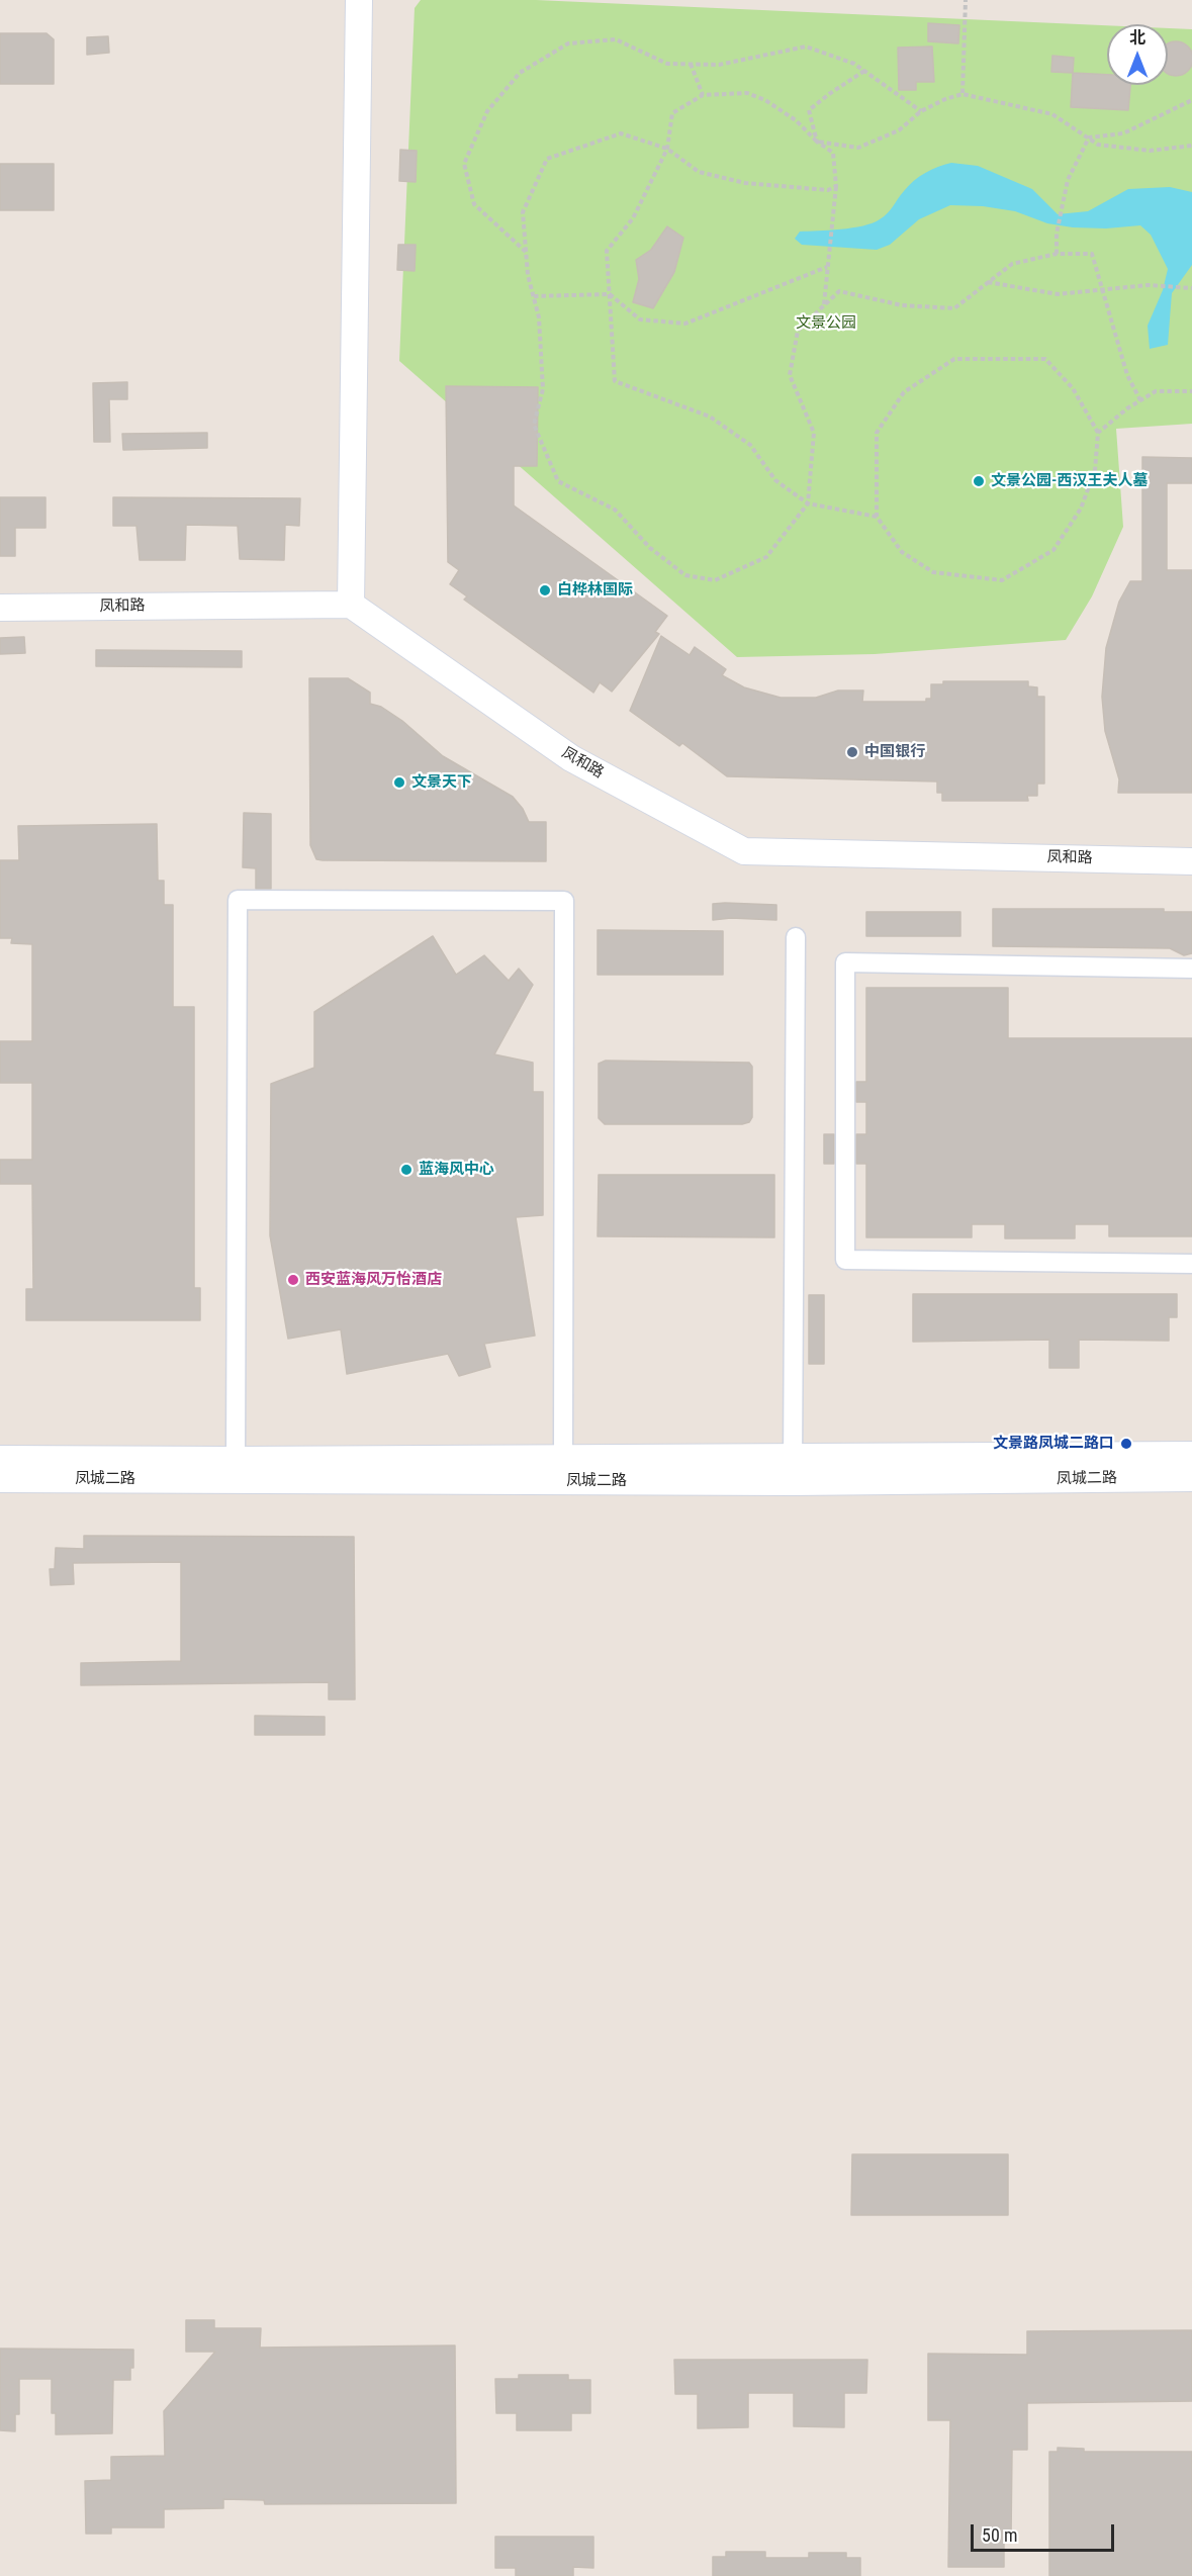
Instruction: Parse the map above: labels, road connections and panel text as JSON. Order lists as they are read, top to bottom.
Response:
{
  "streets": {
    "main road": ["凤和路", "凤城二路"]
  },
  "parks": ["文景公园"],
  "places": [
    "文景公园-西汉王夫人墓",
    "白桦林国际",
    "中国银行",
    "文景天下",
    "蓝海风中心",
    "西安蓝海风万怡酒店",
    "文景路凤城二路口"
  ],
  "scale_bar": "50 m",
  "north": "top"
}
